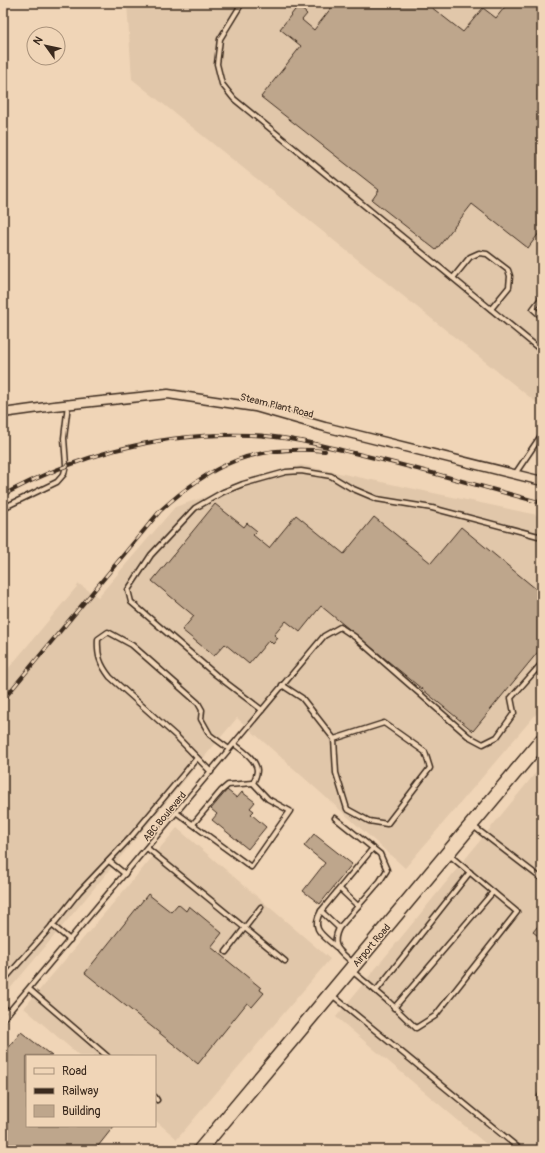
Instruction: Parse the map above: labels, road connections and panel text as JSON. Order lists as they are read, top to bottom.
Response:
{
  "streets": {
    "highway": ["Airport Road"],
    "street": ["Steam Plant Road"],
    "lane": ["ABC Boulevard"]
  },
  "legend": ["Road", "Railway", "Building"],
  "north": "top left"
}
